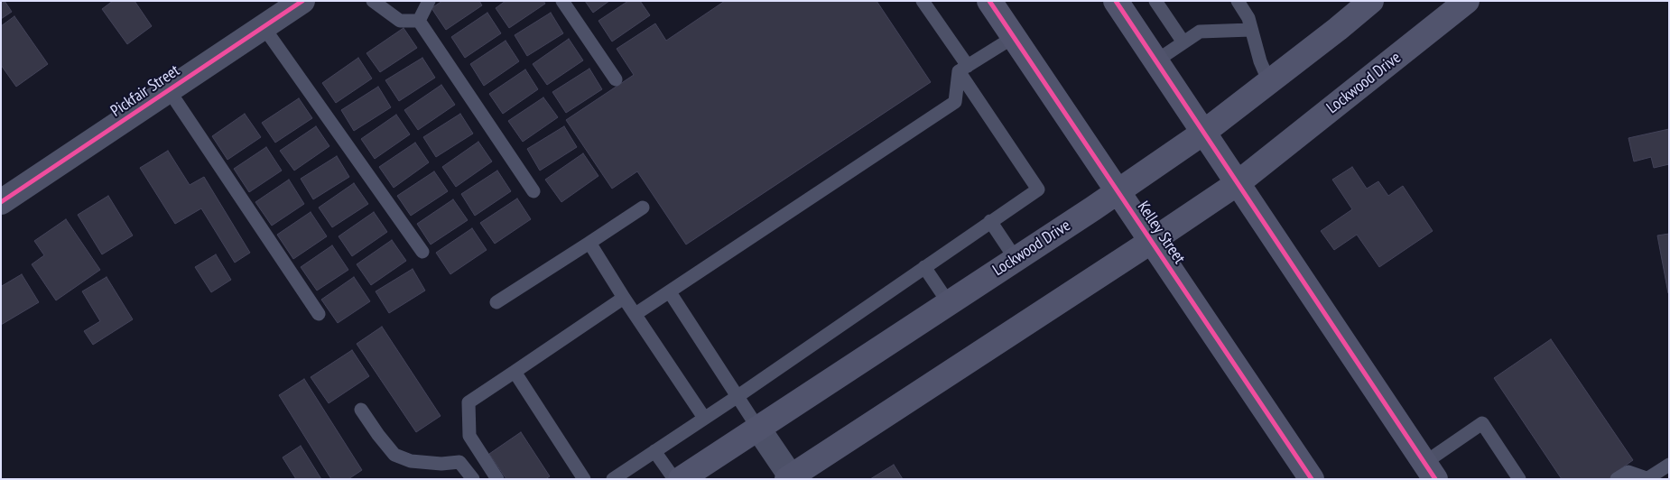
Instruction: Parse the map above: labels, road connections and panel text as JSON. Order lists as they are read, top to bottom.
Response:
{
  "streets": {
    "main road": ["Lockwood Drive", "Kelley Street"],
    "street": ["Pickfair Street"]
  },
  "crossings": [
    ["Lockwood Drive", "Kelley Street"]
  ]
}
